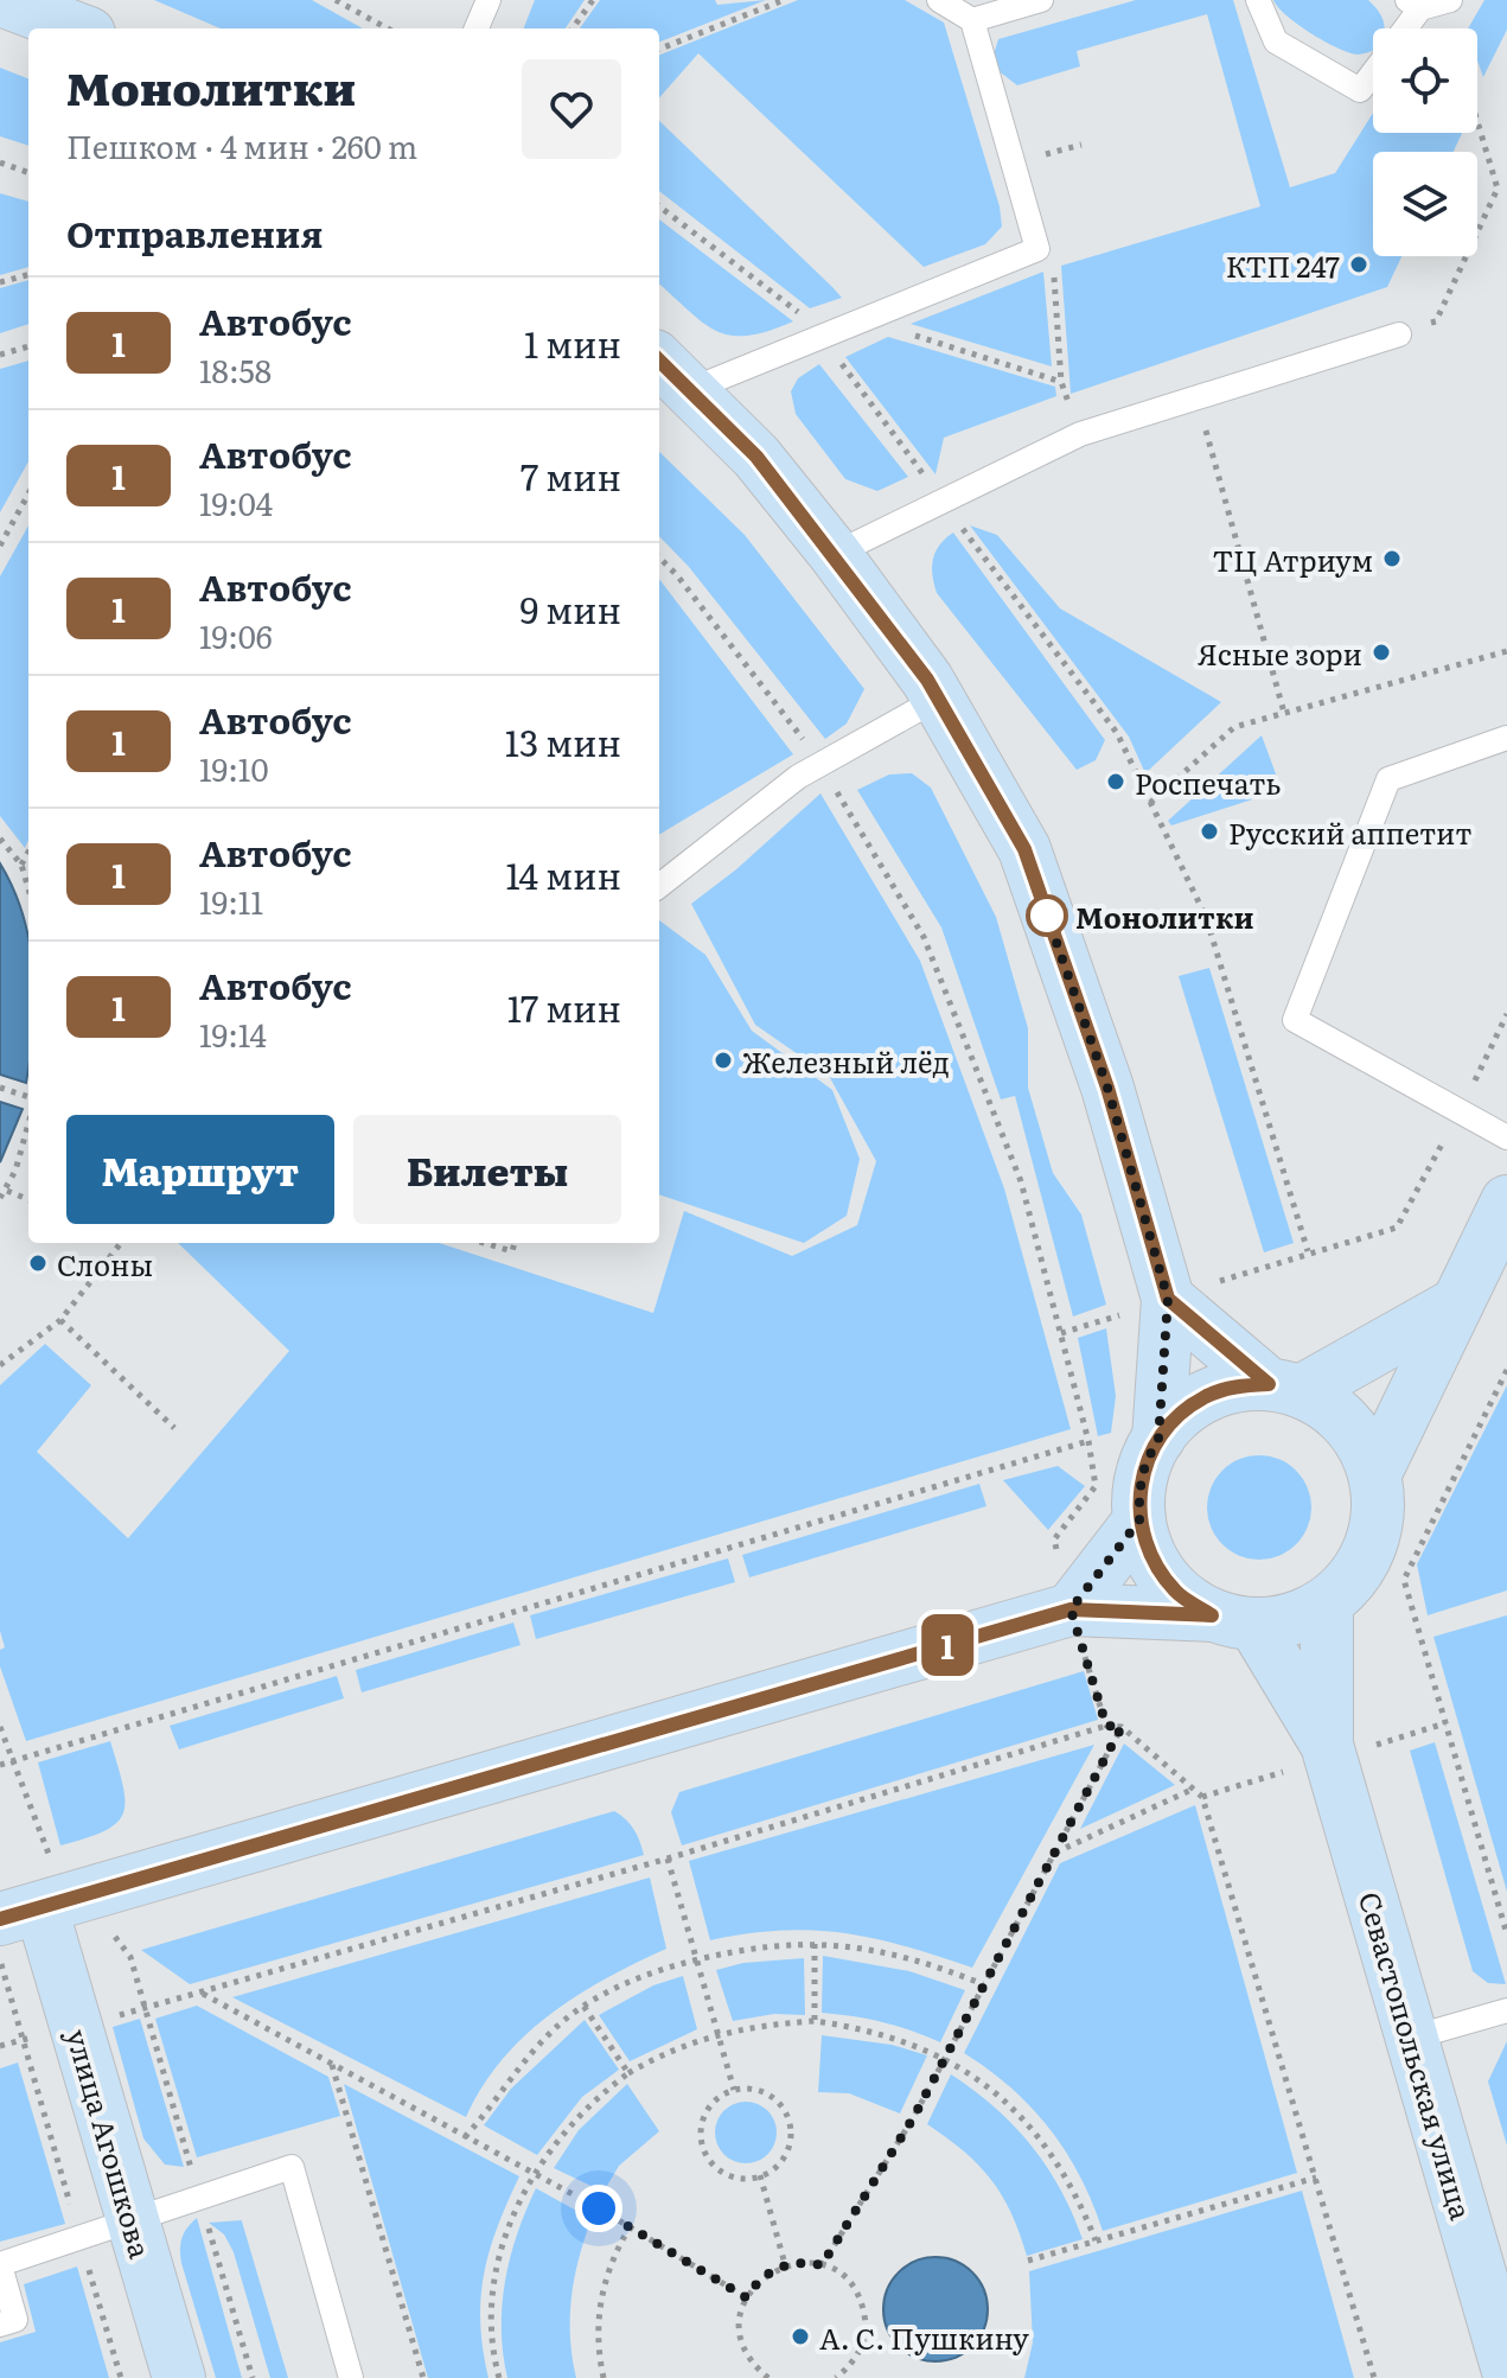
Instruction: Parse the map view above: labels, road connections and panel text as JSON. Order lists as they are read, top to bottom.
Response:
{
  "streets": {
    "main road": ["Севастопольская улица", "улица Агошкова"]
  },
  "places": [
    "КТП 247",
    "ТЦ Атриум",
    "Ясные зори",
    "Роспечать",
    "Русский аппетит",
    "Монолитки",
    "Железный лёд",
    "Слоны",
    "А. С. Пушкину"
  ],
  "lines": ["bus line 1"],
  "page": {
    "on_map": "1",
    "heading": [
      ["Монолитки", "Пешком · 4 мин · 260 m"],
      "Отправления"
    ],
    "list": [
      {
        "mark": "1",
        "name": "Автобус",
        "note": "18:58",
        "value": "1 мин"
      },
      {
        "mark": "1",
        "name": "Автобус",
        "note": "19:04",
        "value": "7 мин"
      },
      {
        "mark": "1",
        "name": "Автобус",
        "note": "19:06",
        "value": "9 мин"
      },
      {
        "mark": "1",
        "name": "Автобус",
        "note": "19:10",
        "value": "13 мин"
      },
      {
        "mark": "1",
        "name": "Автобус",
        "note": "19:11",
        "value": "14 мин"
      },
      {
        "mark": "1",
        "name": "Автобус",
        "note": "19:14",
        "value": "17 мин"
      }
    ],
    "buttons": ["Маршрут", "Билеты"]
  }
}
